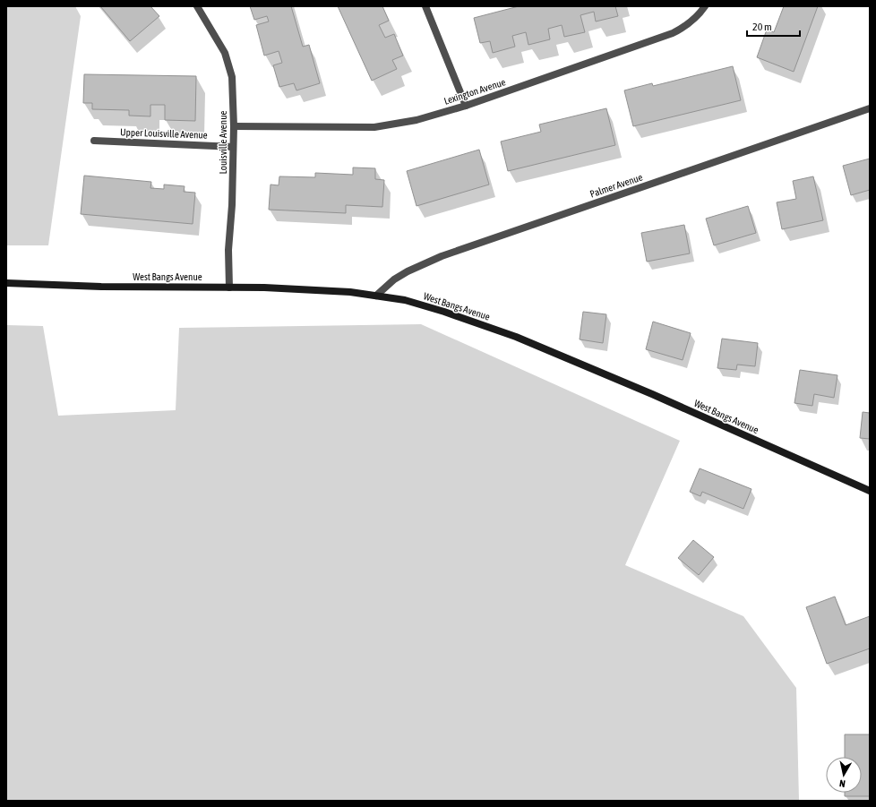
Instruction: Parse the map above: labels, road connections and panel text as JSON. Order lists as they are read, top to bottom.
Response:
{
  "streets": {
    "street": [
      "Lexington Avenue",
      "Upper Louisville Avenue",
      "Louisville Avenue",
      "Palmer Avenue",
      "West Bangs Avenue"
    ]
  },
  "crossings": [
    ["Lexington Avenue", "Louisville Avenue"],
    ["Upper Louisville Avenue", "Louisville Avenue"],
    ["Louisville Avenue", "West Bangs Avenue"],
    ["Palmer Avenue", "West Bangs Avenue"]
  ],
  "scale_bar": "20 m",
  "north": "bottom"
}
